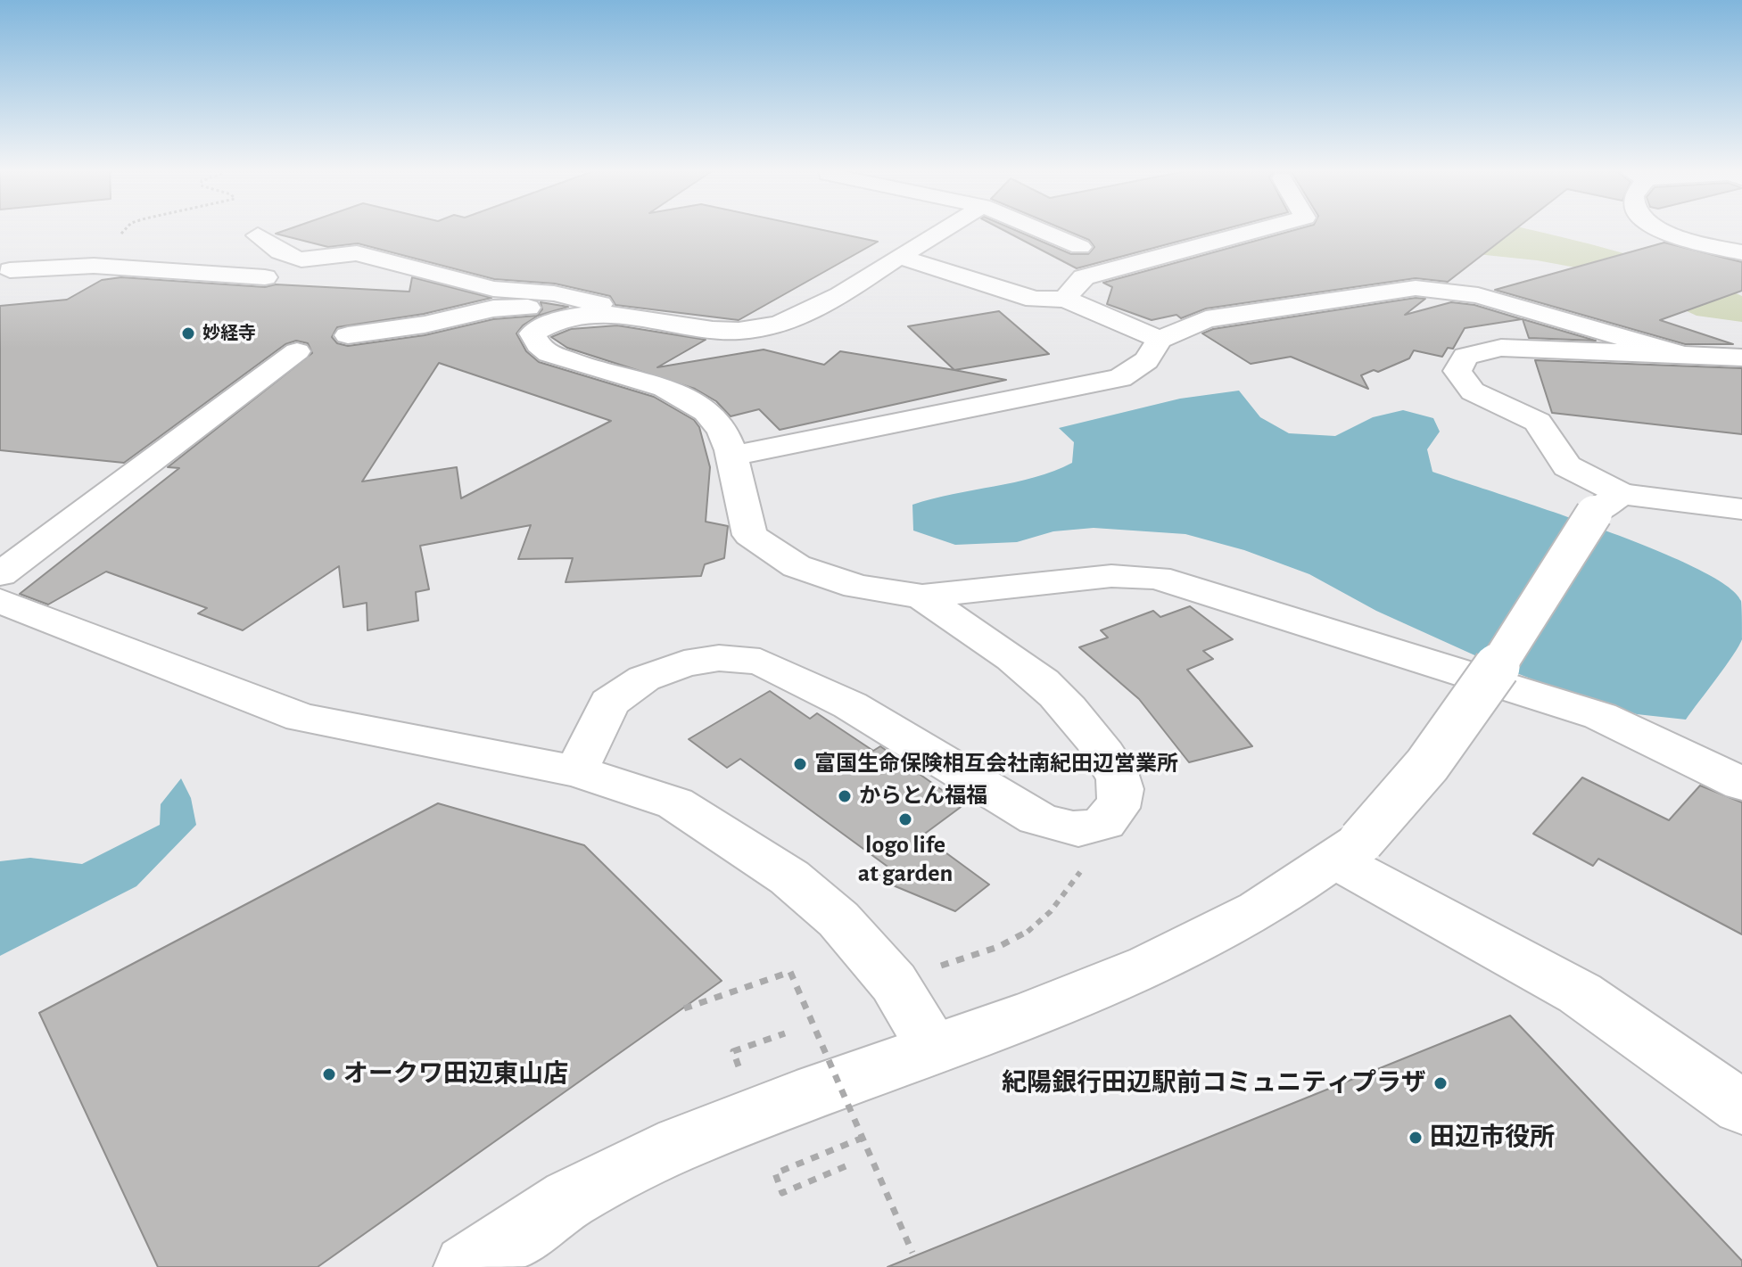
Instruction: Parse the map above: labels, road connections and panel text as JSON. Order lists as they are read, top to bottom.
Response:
{
  "places": [
    "妙経寺",
    "富国生命保険相互会社南紀田辺営業所",
    "からとん福福",
    "logo life at garden",
    "オークワ田辺東山店",
    "紀陽銀行田辺駅前コミュニティプラザ",
    "田辺市役所"
  ]
}
